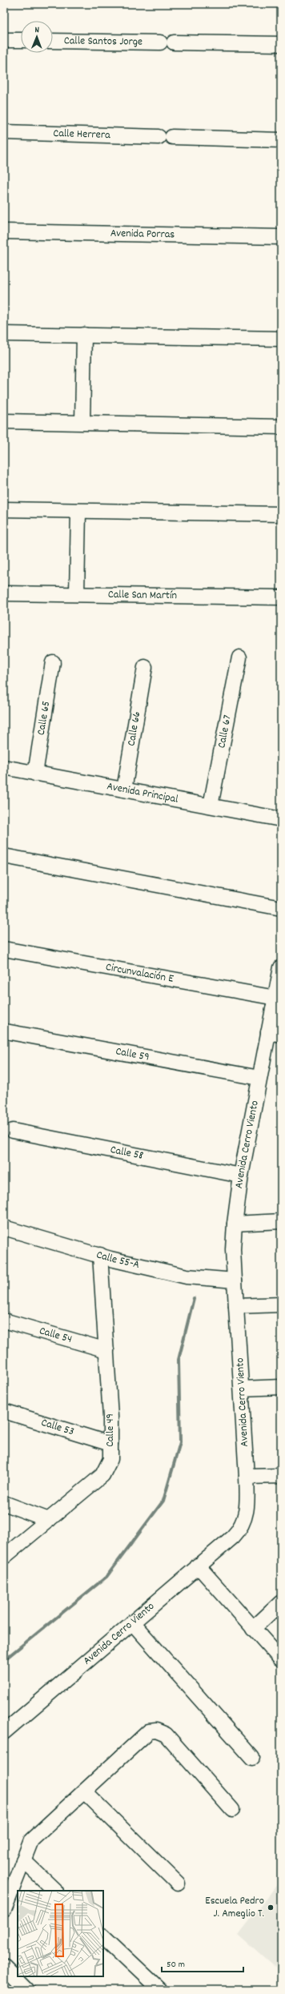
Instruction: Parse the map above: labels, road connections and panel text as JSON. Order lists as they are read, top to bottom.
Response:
{
  "streets": {
    "street": [
      "Calle Santos Jorge",
      "Calle Herrera",
      "Avenida Porras",
      "Calle San Martín",
      "Calle 65",
      "Calle 66",
      "Calle 67",
      "Avenida Principal",
      "Circunvalación E",
      "Calle 59",
      "Avenida Cerro Viento",
      "Calle 58",
      "Calle 55-A",
      "Calle 54",
      "Calle 53",
      "Calle 49"
    ]
  },
  "crossings": [
    ["Calle 65", "Avenida Principal"],
    ["Calle 66", "Avenida Principal"],
    ["Calle 67", "Avenida Principal"],
    ["Circunvalación E", "Avenida Cerro Viento"],
    ["Calle 59", "Avenida Cerro Viento"],
    ["Avenida Cerro Viento", "Calle 58"],
    ["Avenida Cerro Viento", "Calle 55-A"],
    ["Calle 55-A", "Calle 49"],
    ["Calle 54", "Calle 49"],
    ["Calle 53", "Calle 49"]
  ],
  "places": ["Escuela Pedro J. Ameglio T."],
  "scale_bar": "50 m",
  "north": "top"
}
